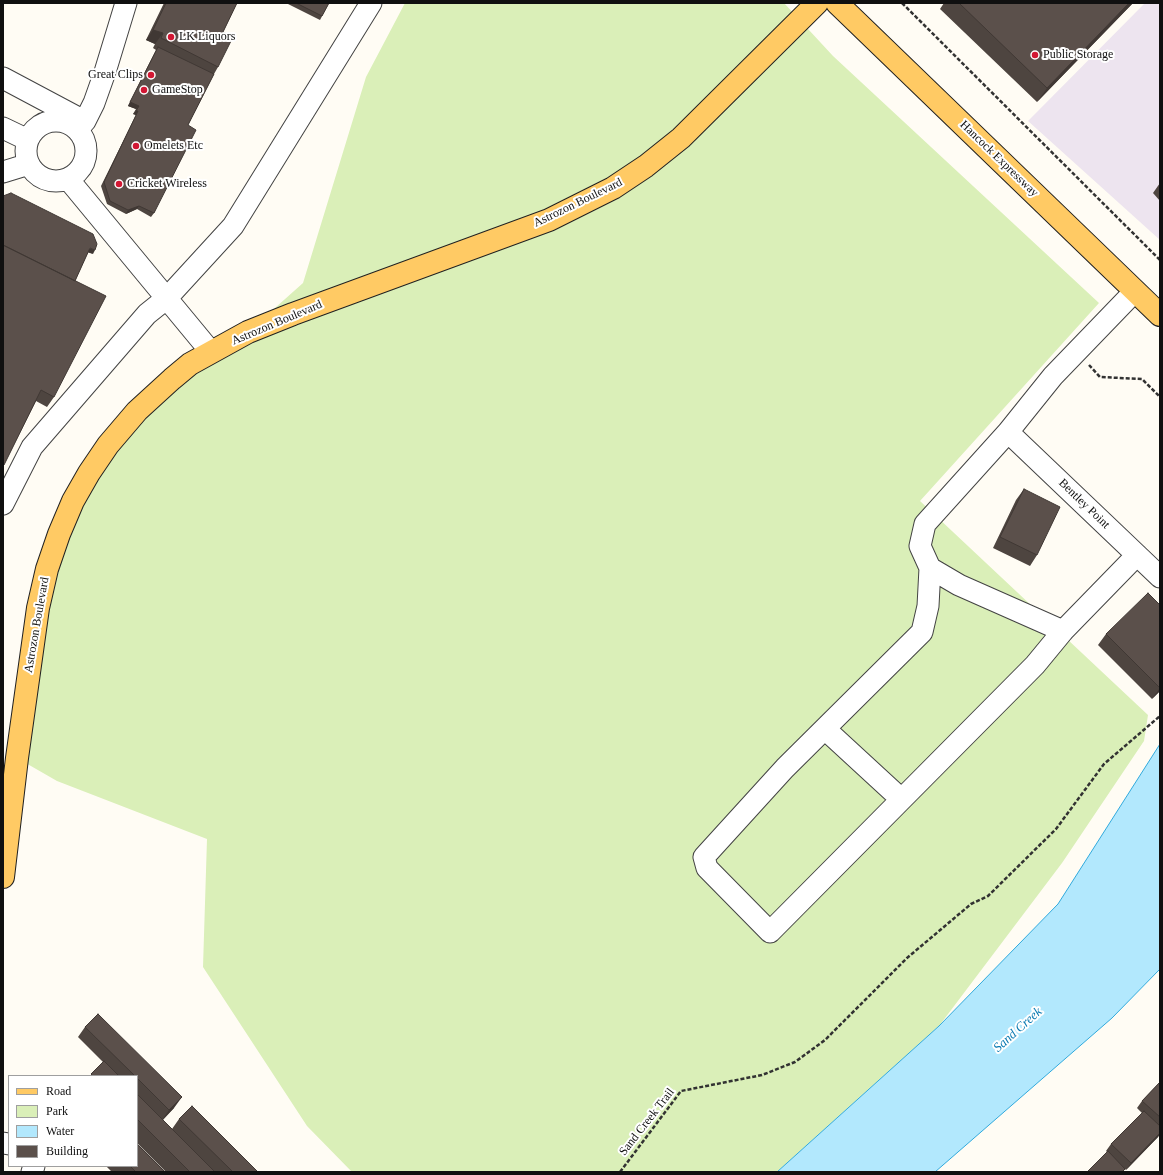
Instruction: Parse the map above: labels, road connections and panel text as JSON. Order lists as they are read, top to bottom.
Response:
{
  "streets": {
    "main road": ["Hancock Expressway", "Astrozon Boulevard"],
    "street": ["Bentley Point"],
    "path": ["Sand Creek Trail"]
  },
  "water": ["Sand Creek"],
  "places": [
    "LK Liquors",
    "Public Storage",
    "Great Clips",
    "GameStop",
    "Omelets Etc",
    "Cricket Wireless"
  ],
  "legend": [
    "Road",
    "Park",
    "Water",
    "Building"
  ]
}
